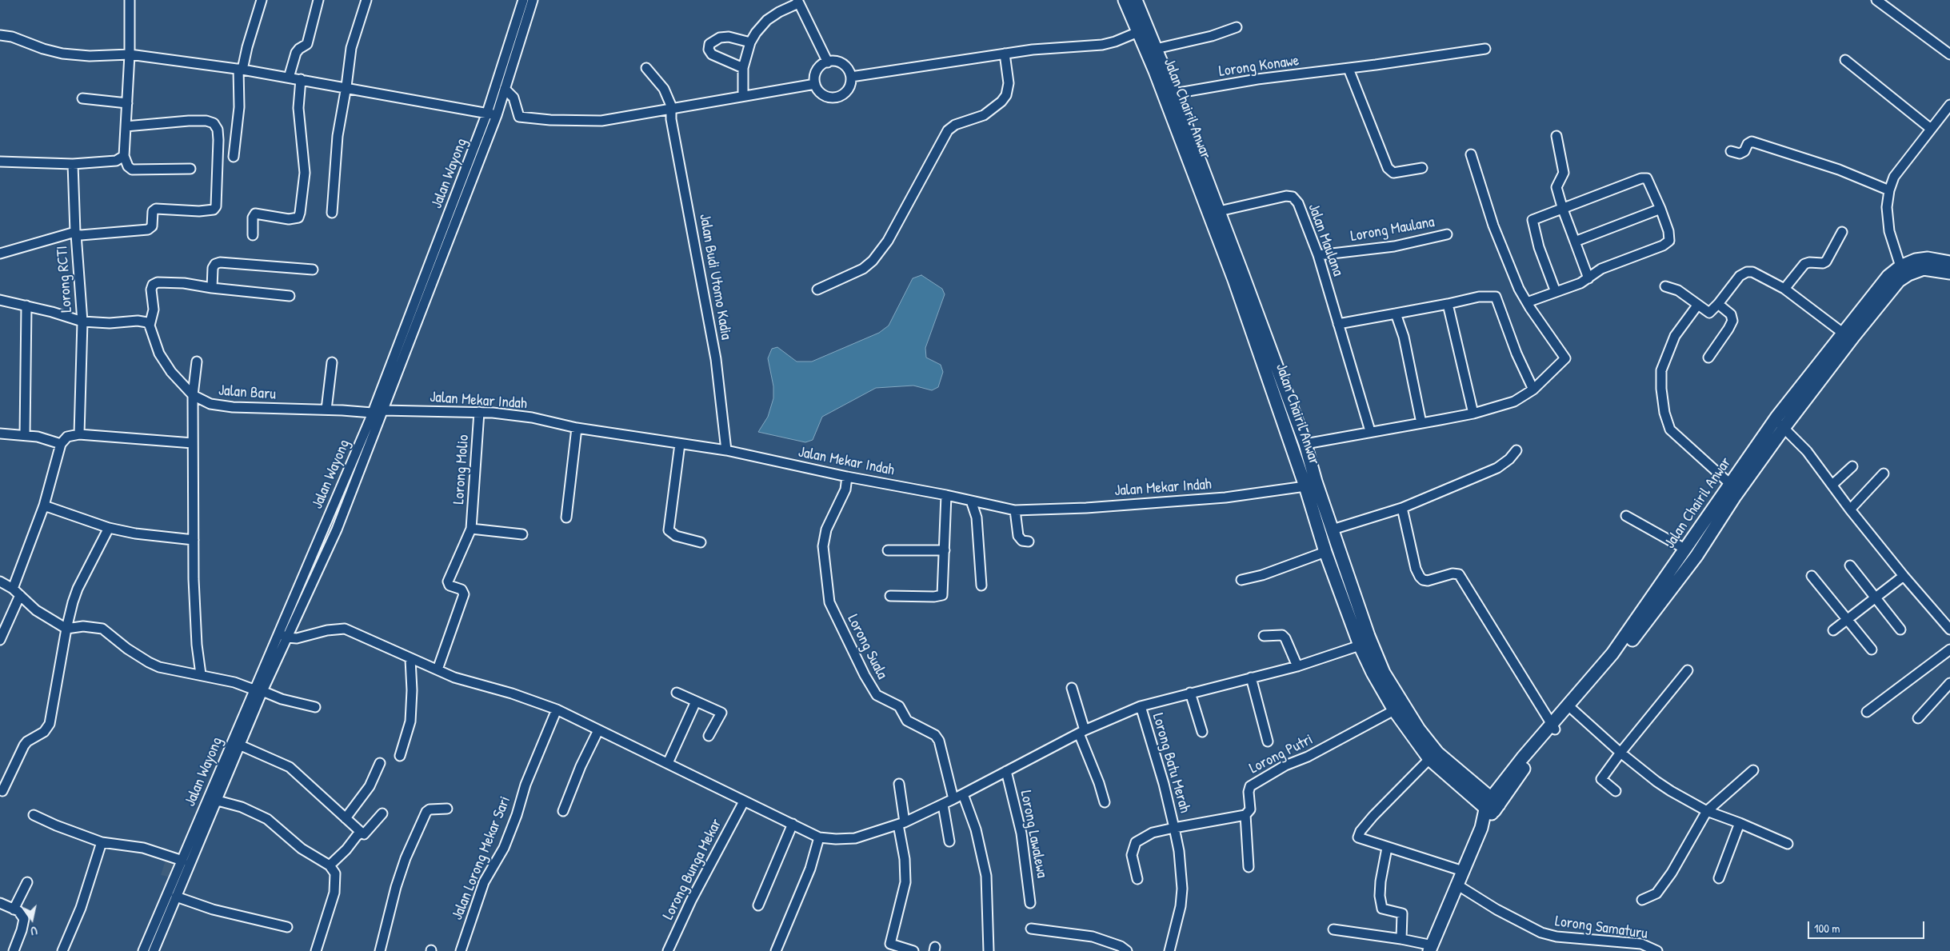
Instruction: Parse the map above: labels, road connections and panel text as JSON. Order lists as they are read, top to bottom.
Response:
{
  "streets": {
    "main road": ["Jalan Chairil Anwar"],
    "street": [
      "Lorong Konawe",
      "Jalan Wayong",
      "Lorong Maulana",
      "Jalan Maulana",
      "Jalan Budi Utomo Kadia",
      "Lorong RCTI",
      "Jalan Baru",
      "Jalan Mekar Indah",
      "Lorong Molio",
      "Lorong Suala",
      "Lorong Putri",
      "Lorong Batu Merah",
      "Lorong Lawalewa",
      "Jalan Lorong Mekar Sari",
      "Lorong Bunga Mekar",
      "Lorong Samaturu"
    ]
  },
  "crossings": [
    ["Lorong Konawe", "Jalan Chairil Anwar"],
    ["Jalan Chairil Anwar", "Jalan Maulana"],
    ["Jalan Chairil Anwar", "Jalan Mekar Indah"],
    ["Jalan Chairil Anwar", "Lorong Putri"],
    ["Jalan Wayong", "Jalan Baru"],
    ["Jalan Wayong", "Jalan Mekar Indah"],
    ["Lorong Maulana", "Jalan Maulana"],
    ["Jalan Budi Utomo Kadia", "Jalan Mekar Indah"],
    ["Jalan Mekar Indah", "Lorong Molio"],
    ["Jalan Mekar Indah", "Lorong Suala"]
  ],
  "scale_bar": "100 m",
  "north": "bottom"
}
